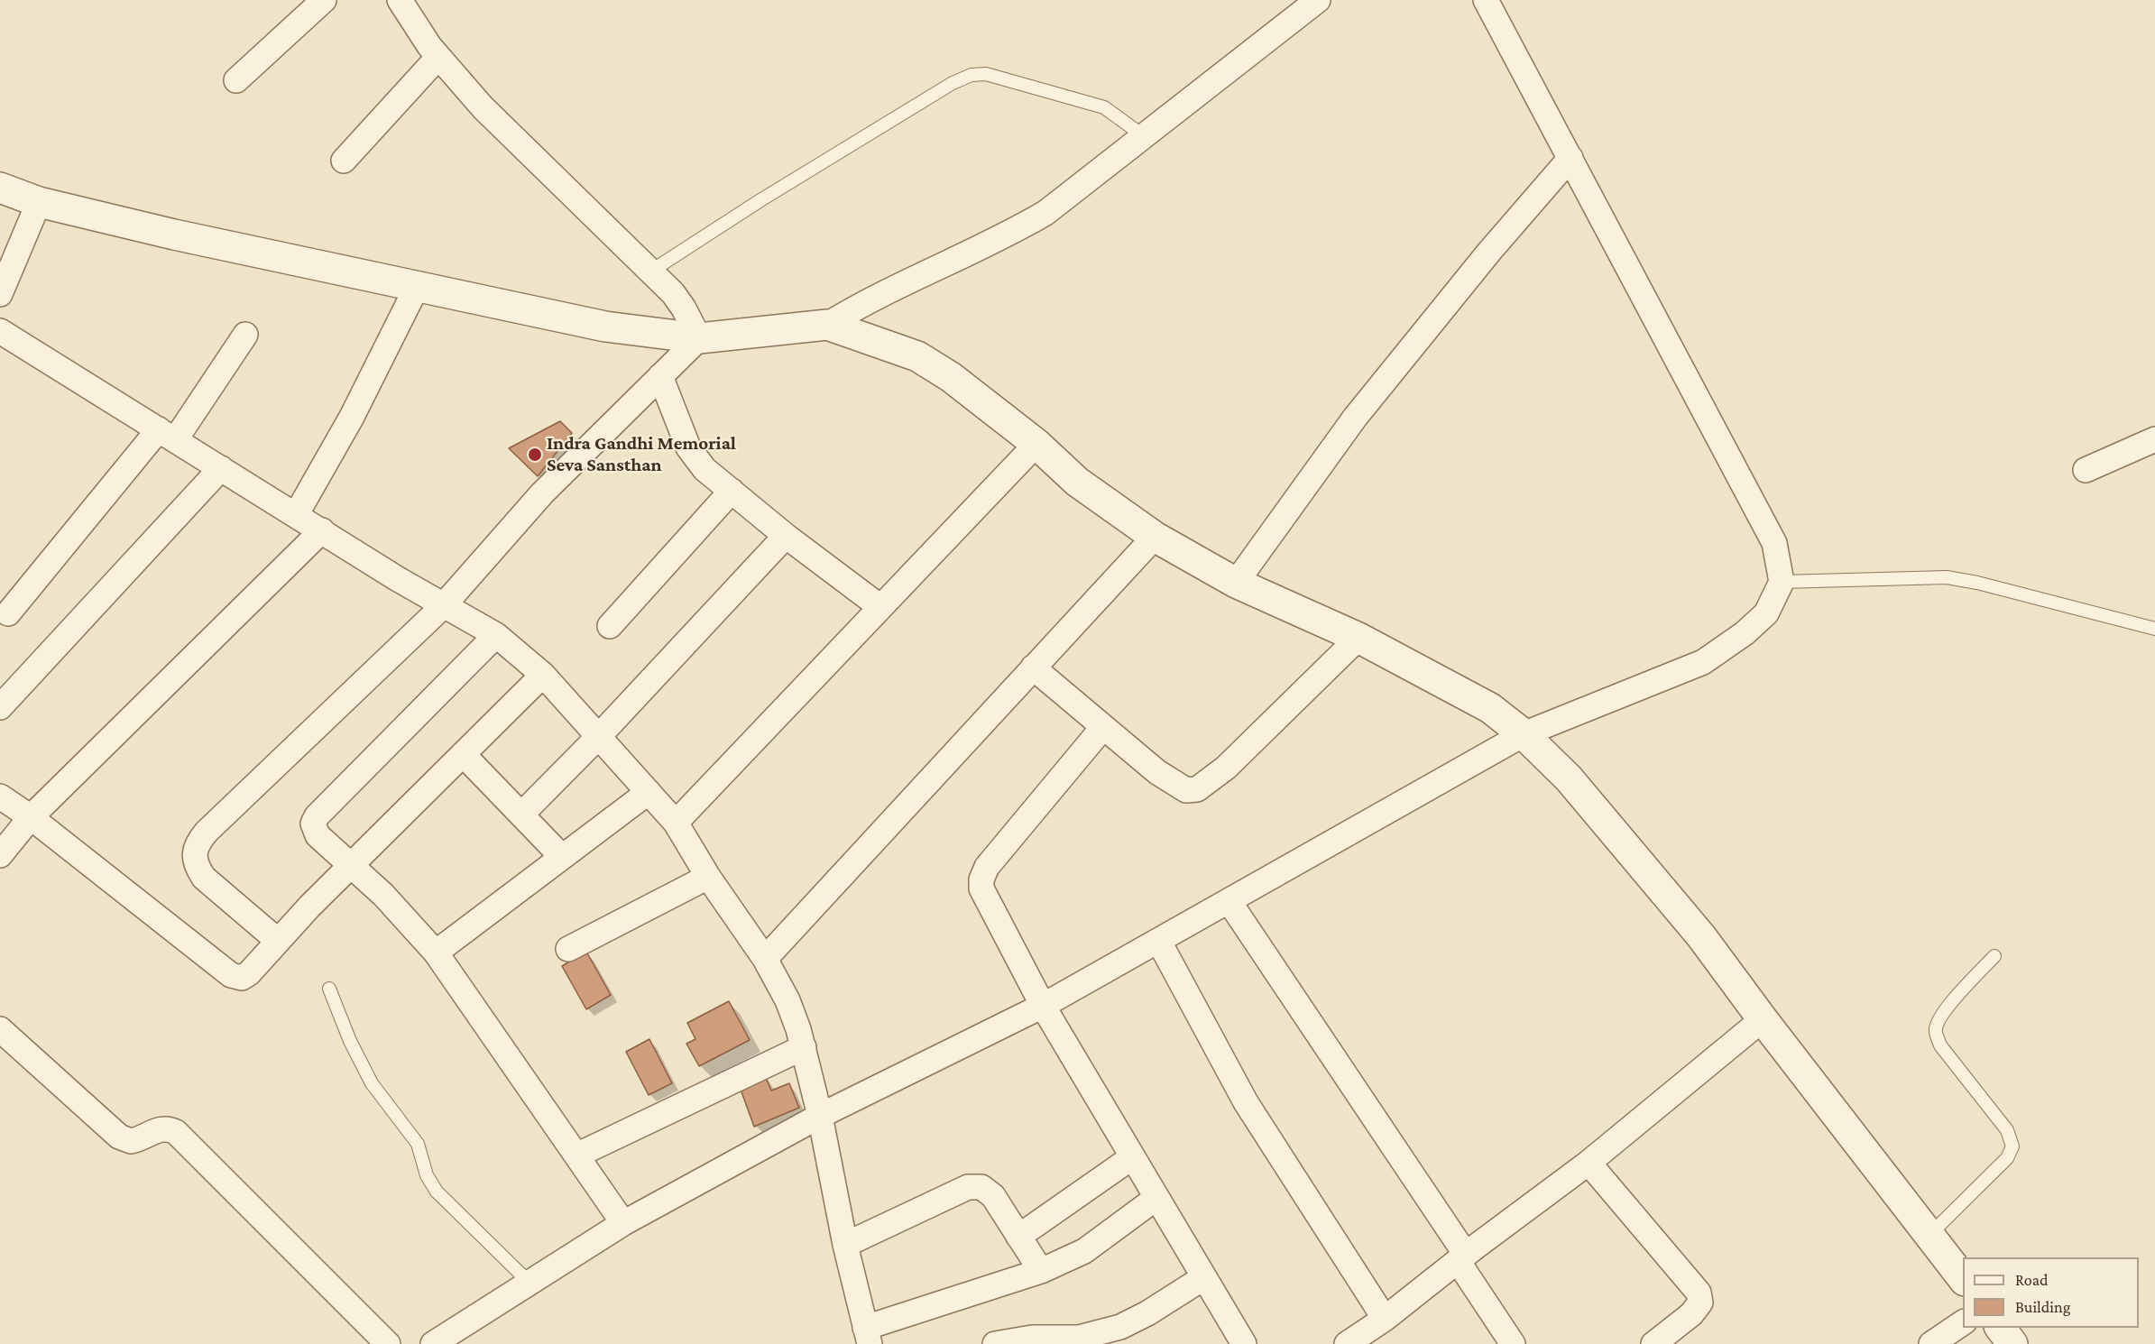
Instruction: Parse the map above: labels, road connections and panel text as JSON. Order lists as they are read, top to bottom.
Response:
{
  "places": ["Indra Gandhi Memorial Seva Sansthan"],
  "legend": ["Road", "Building"]
}
